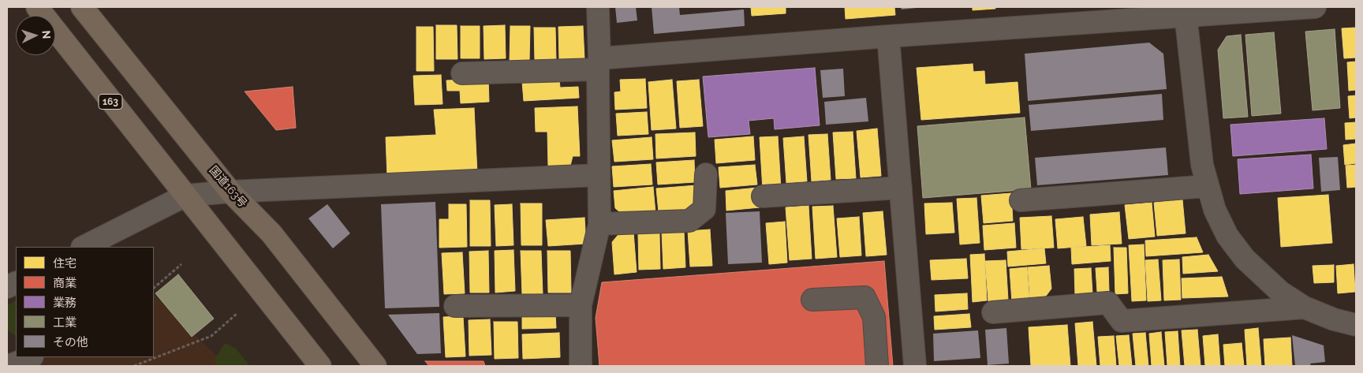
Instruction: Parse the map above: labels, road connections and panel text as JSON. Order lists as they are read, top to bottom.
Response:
{
  "streets": {
    "highway": ["163", "国道163号"]
  },
  "legend": [
    "住宅",
    "商業",
    "業務",
    "工業",
    "その他"
  ],
  "north": "right"
}
